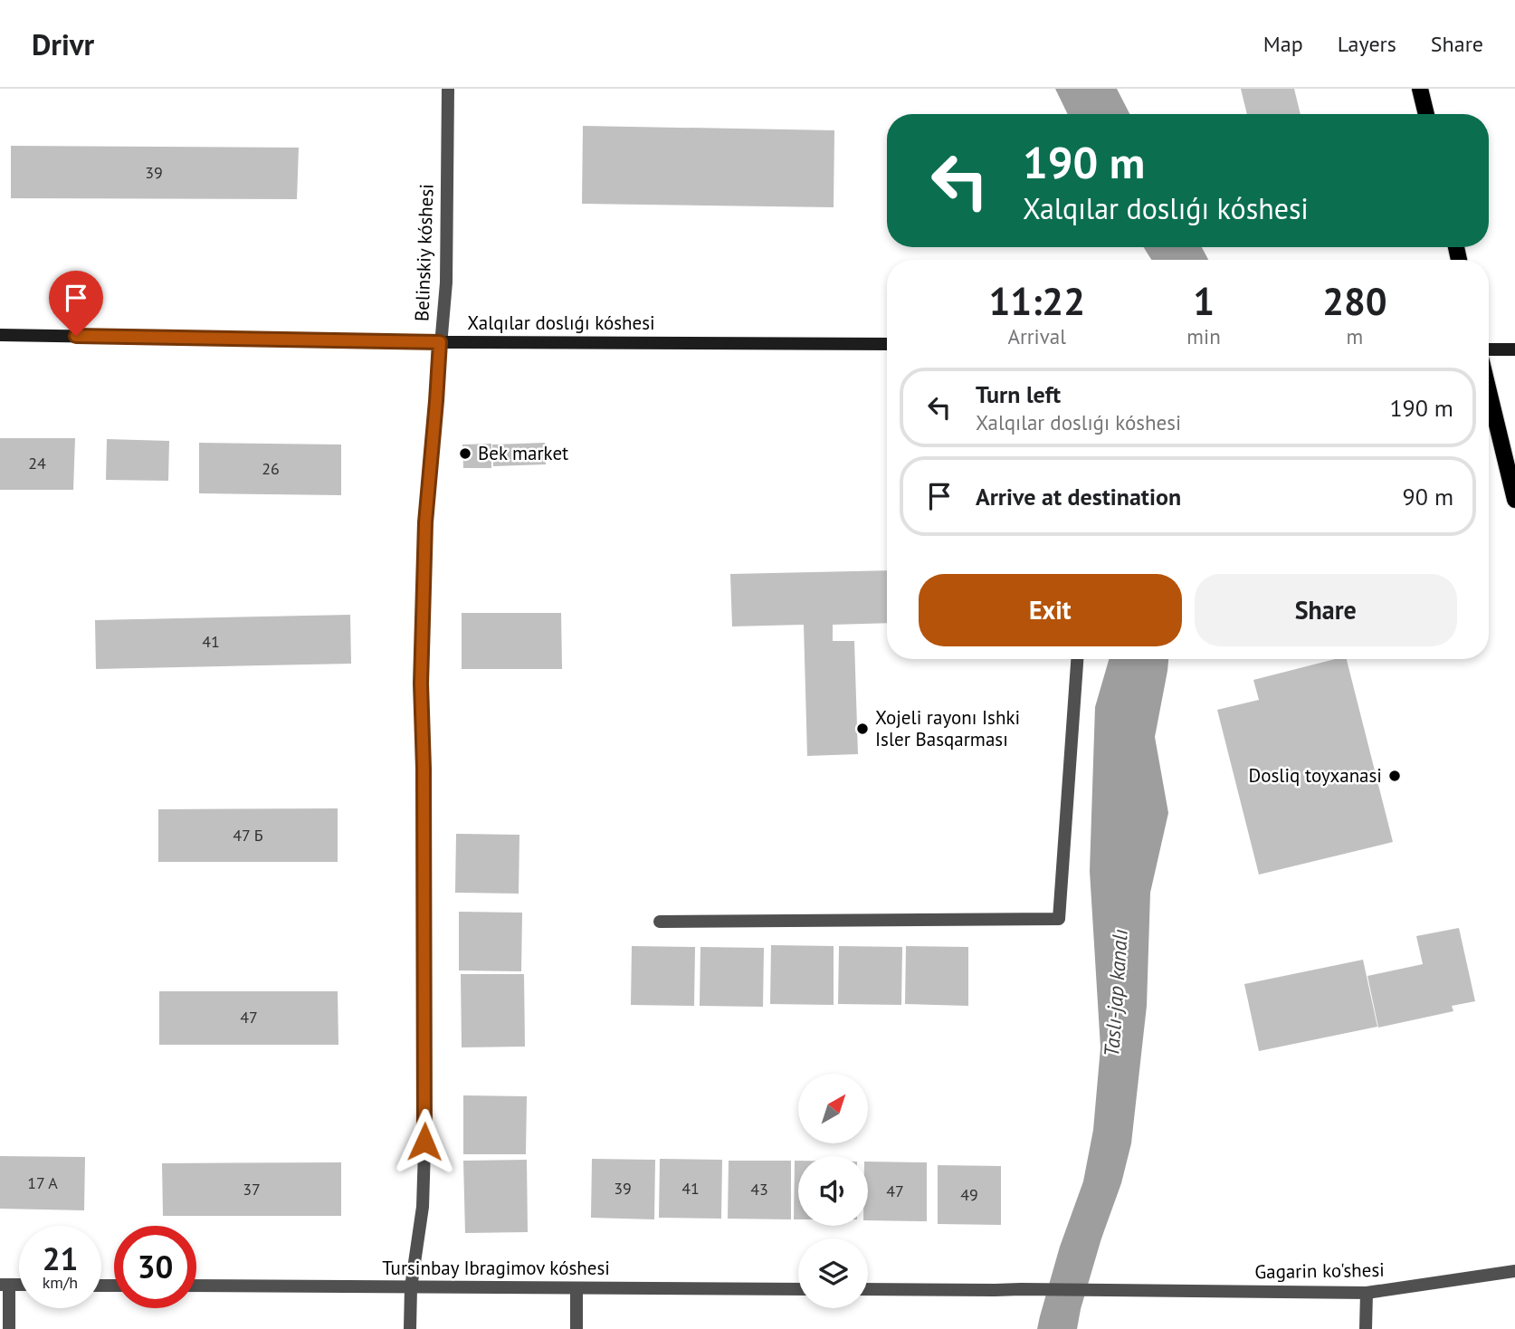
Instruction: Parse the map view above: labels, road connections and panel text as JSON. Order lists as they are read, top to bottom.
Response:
{
  "streets": {
    "street": [
      "Belinskiy kóshesi",
      "Xalqılar doslıǵı kóshesi",
      "Tursinbay Ibragimov kóshesi",
      "Gagarin ko'shesi"
    ]
  },
  "crossings": [
    ["Belinskiy kóshesi", "Xalqılar doslıǵı kóshesi"],
    ["Belinskiy kóshesi", "Tursinbay Ibragimov kóshesi"]
  ],
  "water": ["Taslı-jap kanalı"],
  "places": ["Bek market", "Xojeli rayonı Ishki Isler Basqarması", "Dosliq toyxanasi"],
  "house_numbers": [
    "39",
    "24",
    "26",
    "41",
    "47 Б",
    "47",
    "17 А",
    "39",
    "41",
    "37",
    "43",
    "47",
    "49"
  ],
  "north": "top right",
  "page": {
    "header": "Drivr",
    "nav": ["Map", "Layers", "Share"],
    "turn": ["190 m", "Xalqılar doslıǵı kóshesi"],
    "eta": [
      "11:22",
      "Arrival",
      "1",
      "min",
      "280",
      "m"
    ],
    "list": [
      {
        "name": "Turn left",
        "note": "Xalqılar doslıǵı kóshesi",
        "value": "190 m"
      },
      {
        "name": "Arrive at destination",
        "value": "90 m"
      }
    ],
    "buttons": ["Exit", "Share"],
    "speed": "21 km/h",
    "limit": "30"
  }
}
